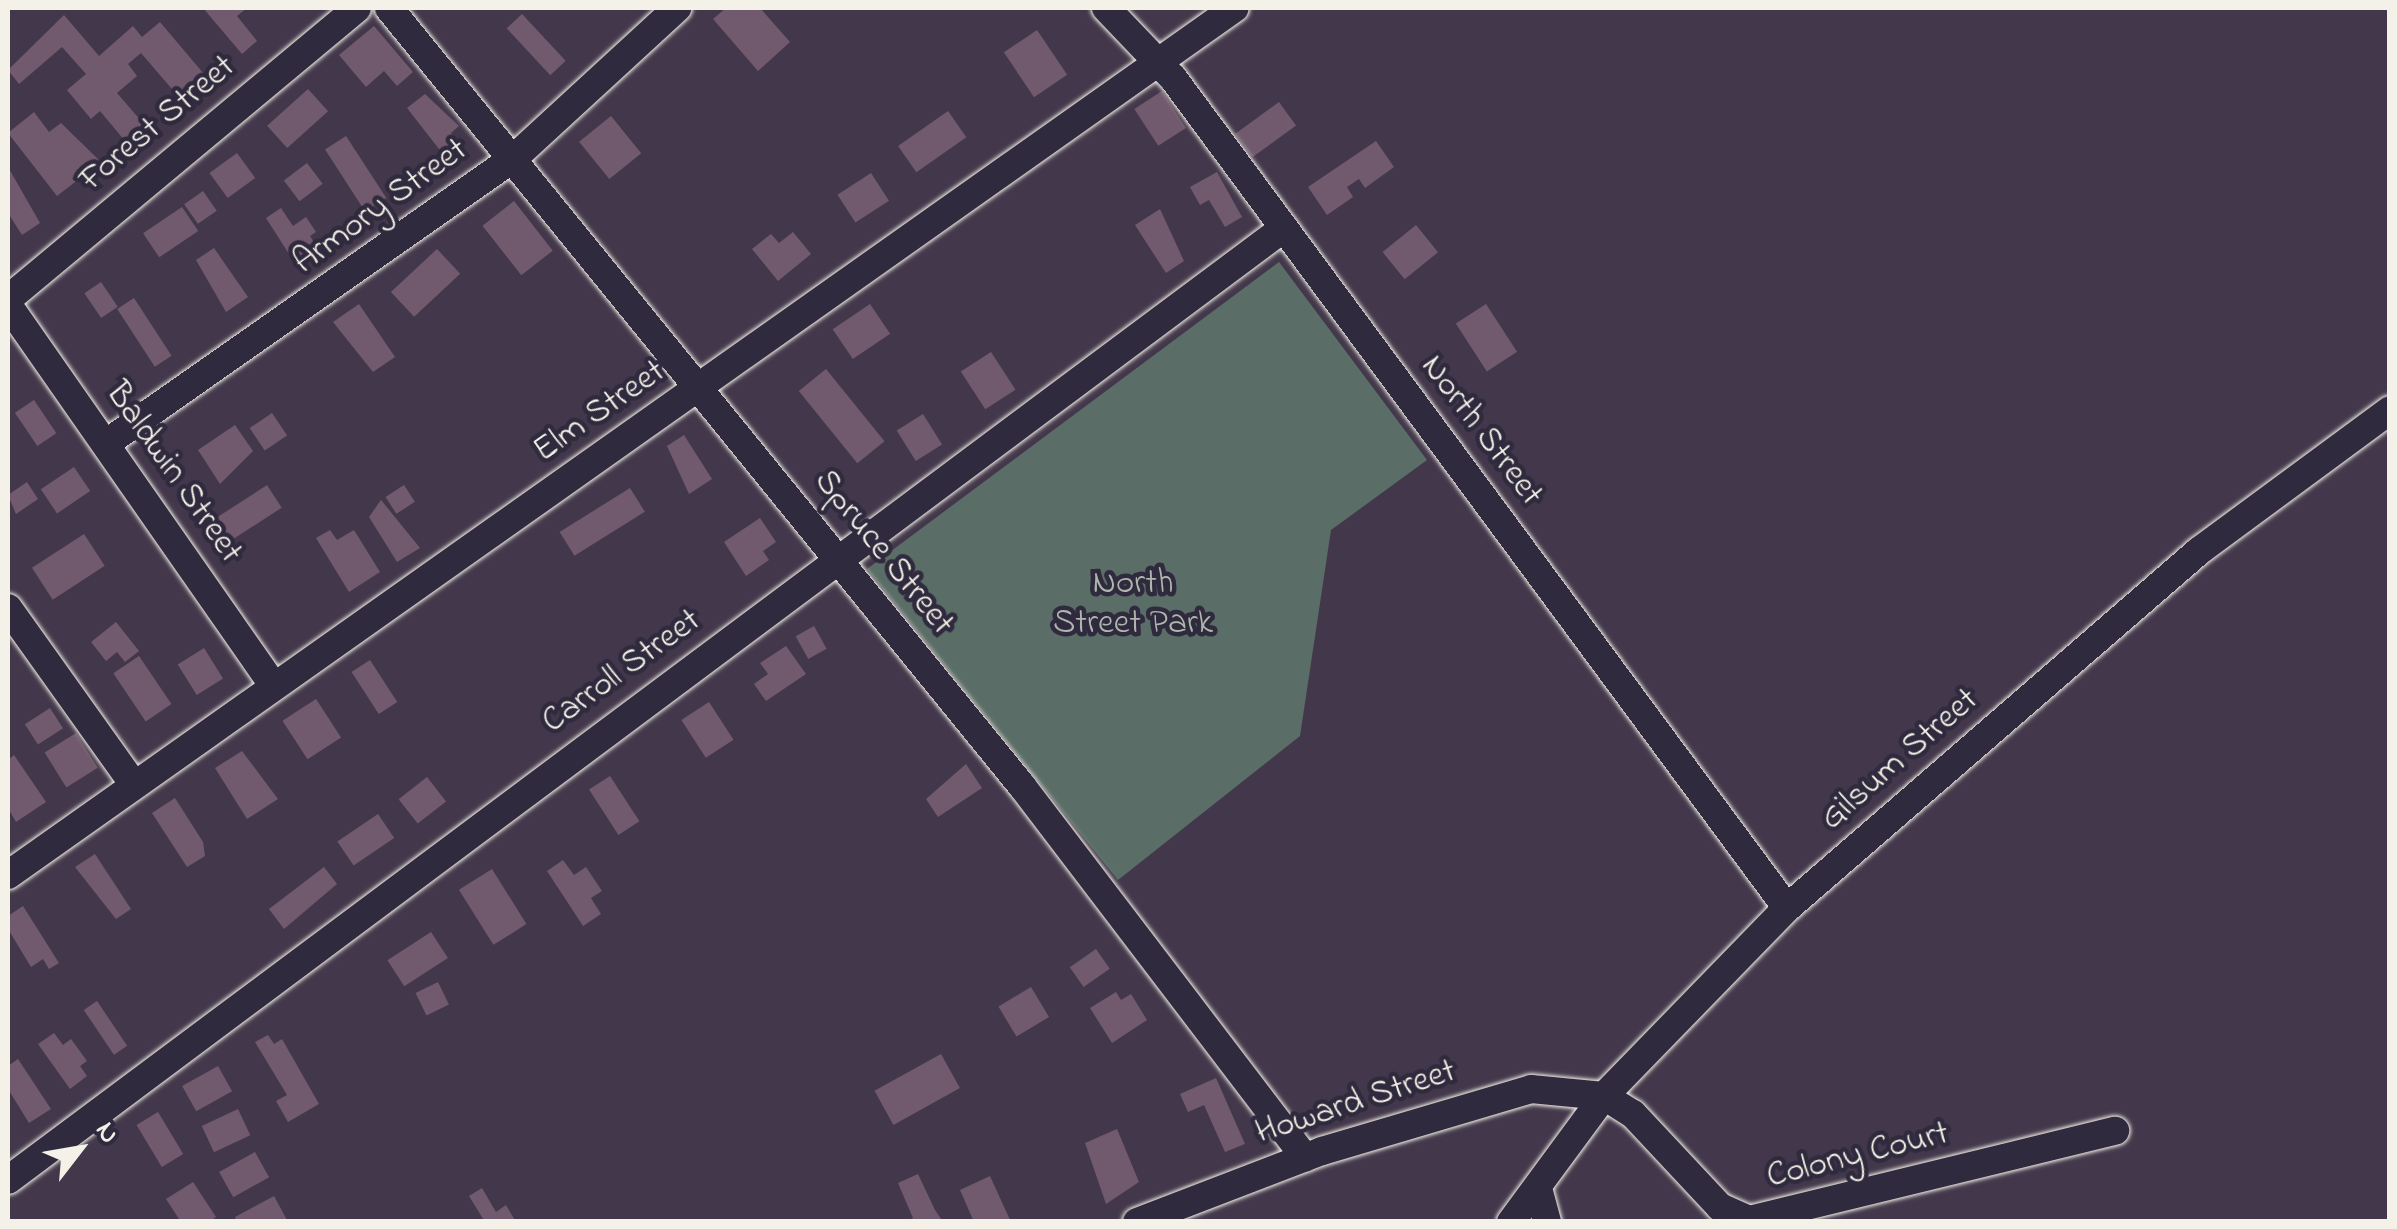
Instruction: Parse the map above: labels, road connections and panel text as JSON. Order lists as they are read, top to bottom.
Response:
{
  "streets": {
    "street": [
      "Forest Street",
      "Armory Street",
      "Elm Street",
      "North Street",
      "Baldwin Street",
      "Spruce Street",
      "Carroll Street",
      "Gilsum Street",
      "Howard Street",
      "Colony Court"
    ]
  },
  "crossings": [
    ["Forest Street", "Baldwin Street"],
    ["Armory Street", "Baldwin Street"],
    ["Armory Street", "Spruce Street"],
    ["Elm Street", "North Street"],
    ["Elm Street", "Baldwin Street"],
    ["Elm Street", "Spruce Street"],
    ["North Street", "Carroll Street"],
    ["North Street", "Gilsum Street"],
    ["Spruce Street", "Carroll Street"],
    ["Spruce Street", "Howard Street"],
    ["Gilsum Street", "Howard Street"],
    ["Gilsum Street", "Colony Court"],
    ["Howard Street", "Colony Court"]
  ],
  "parks": ["North Street Park"],
  "north": "top right"
}
